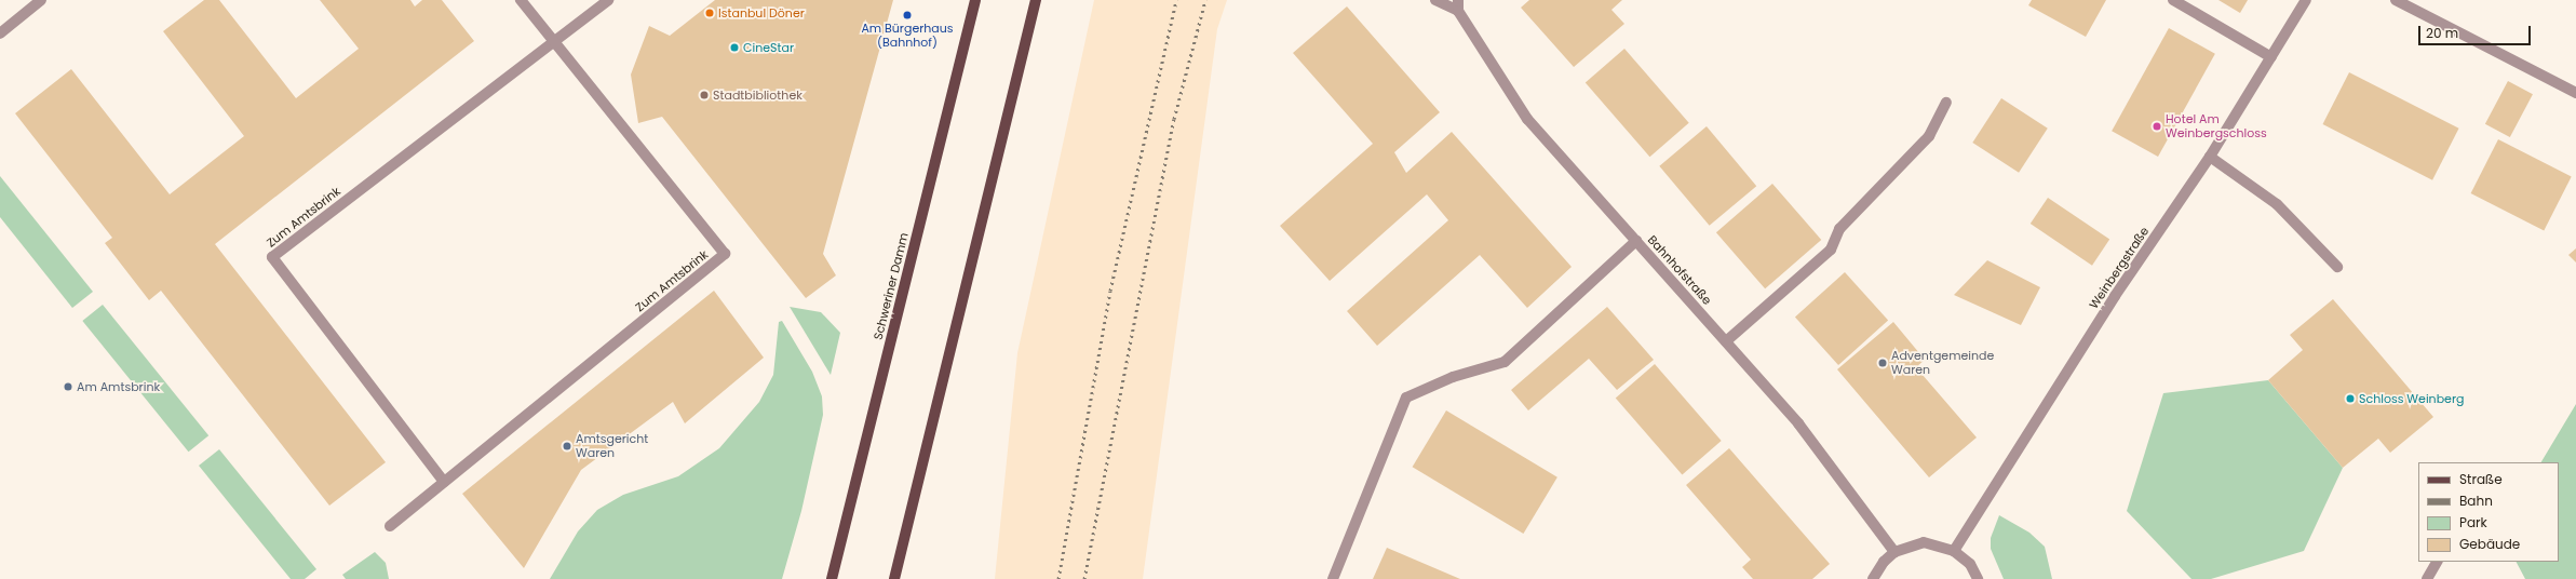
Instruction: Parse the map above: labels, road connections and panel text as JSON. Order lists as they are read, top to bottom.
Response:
{
  "streets": {
    "main road": ["Schweriner Damm"],
    "street": ["Zum Amtsbrink", "Weinbergstraße", "Bahnhofstraße"]
  },
  "places": [
    "Istanbul Döner",
    "Am Bürgerhaus (Bahnhof)",
    "CineStar",
    "Stadtbibliothek",
    "Hotel Am Weinbergschloss",
    "Adventgemeinde Waren",
    "Am Amtsbrink",
    "Schloss Weinberg",
    "Amtsgericht Waren"
  ],
  "legend": [
    "Straße",
    "Bahn",
    "Park",
    "Gebäude"
  ],
  "scale_bar": "20 m"
}
